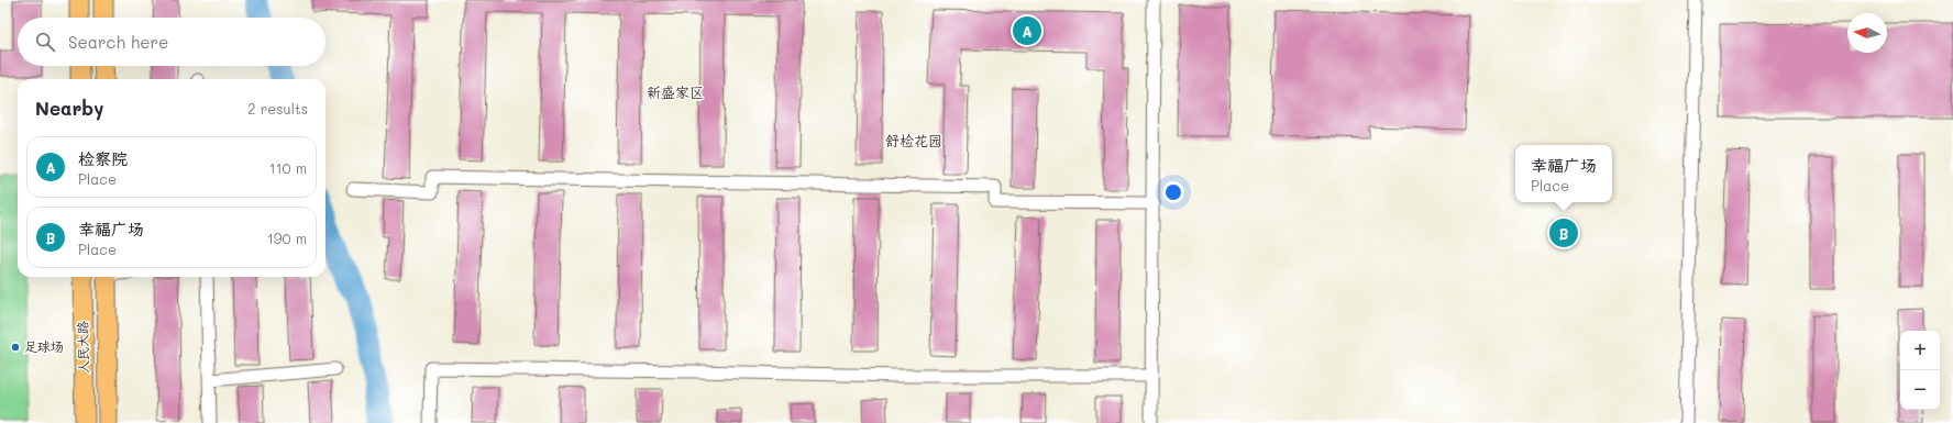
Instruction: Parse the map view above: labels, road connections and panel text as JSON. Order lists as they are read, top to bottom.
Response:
{
  "streets": {
    "main road": ["人民大路"]
  },
  "districts": ["新盛家区", "舒检花园"],
  "places": ["足球场"],
  "north": "left",
  "page": {
    "pins": ["A", "B"],
    "search": "Search here",
    "heading": ["Nearby", "2 results"],
    "list": [
      {
        "mark": "A",
        "name": "检察院",
        "note": "Place",
        "value": "110 m"
      },
      {
        "mark": "B",
        "name": "幸福广场",
        "note": "Place",
        "value": "190 m"
      }
    ],
    "popup": ["幸福广场", "Place"],
    "map_buttons": ["+", "−"]
  }
}
